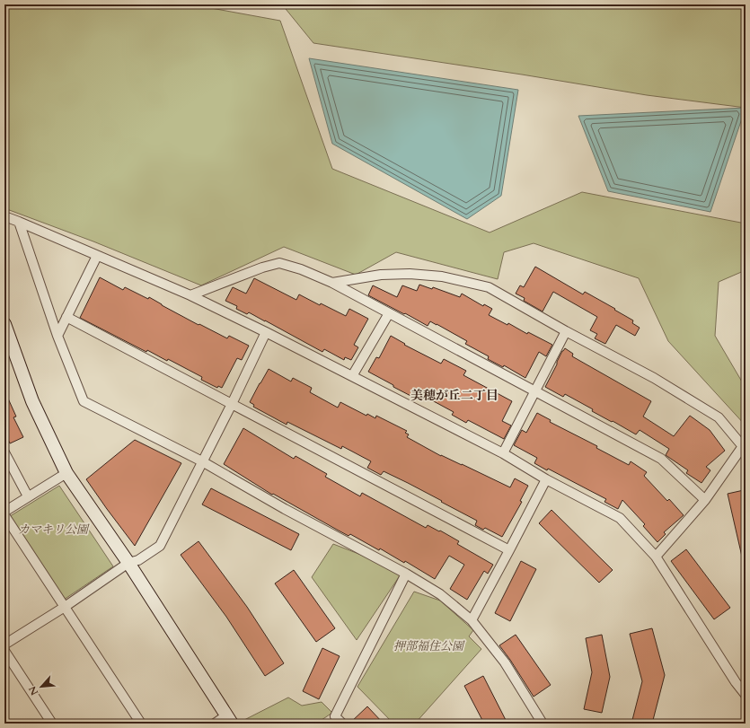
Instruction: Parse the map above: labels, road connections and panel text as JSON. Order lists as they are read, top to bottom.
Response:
{
  "districts": ["美穂が丘二丁目"],
  "parks": ["カマキリ公園", "押部福住公園"],
  "north": "bottom left"
}
